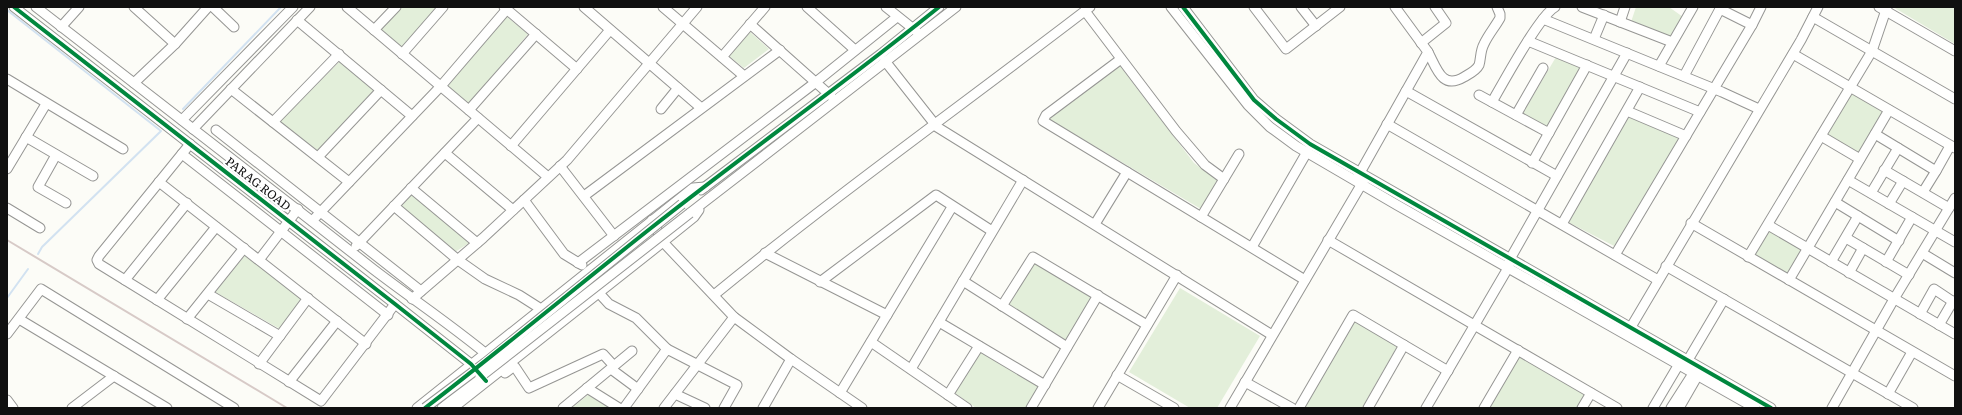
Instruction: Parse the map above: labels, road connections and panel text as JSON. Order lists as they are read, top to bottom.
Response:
{
  "streets": {
    "street": ["PARAG ROAD"]
  }
}
